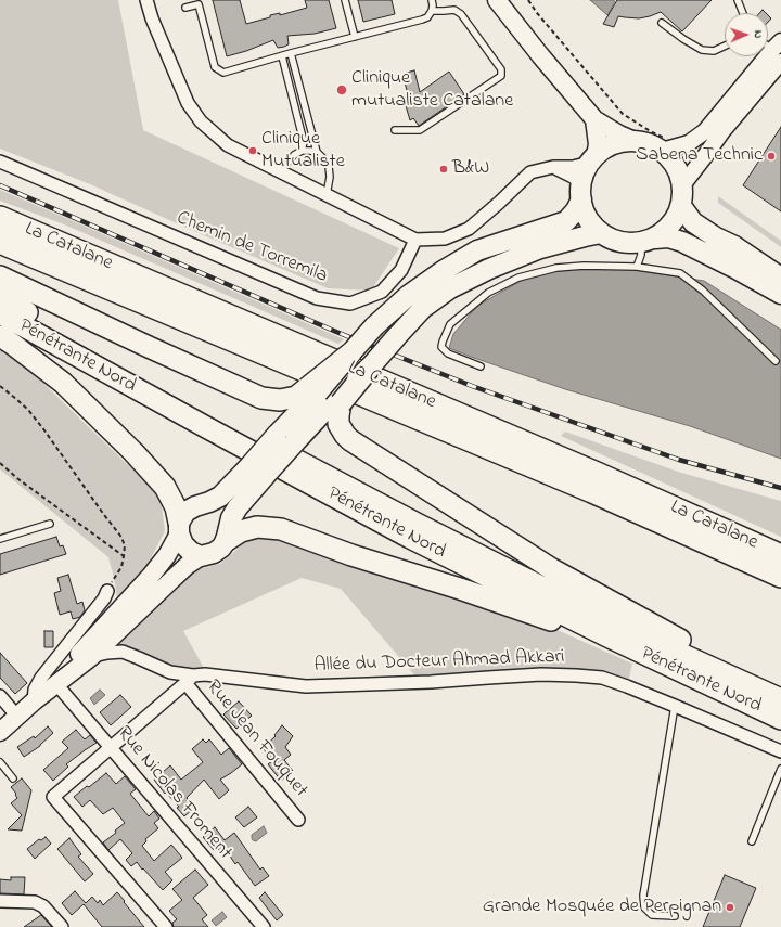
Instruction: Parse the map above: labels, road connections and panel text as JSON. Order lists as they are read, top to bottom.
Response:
{
  "streets": {
    "highway": ["La Catalane", "Pénétrante Nord"],
    "street": [
      "Chemin de Torremila",
      "Allée du Docteur Ahmad Akkari",
      "Rue Jean Fouquet",
      "Rue Nicolas Froment"
    ]
  },
  "crossings": [
    ["Allée du Docteur Ahmad Akkari", "Rue Jean Fouquet"]
  ],
  "places": [
    "Clinique mutualiste Catalane",
    "Clinique Mutualiste",
    "Sabena Technic",
    "B&W",
    "Grande Mosquée de Perpignan"
  ],
  "north": "right"
}
